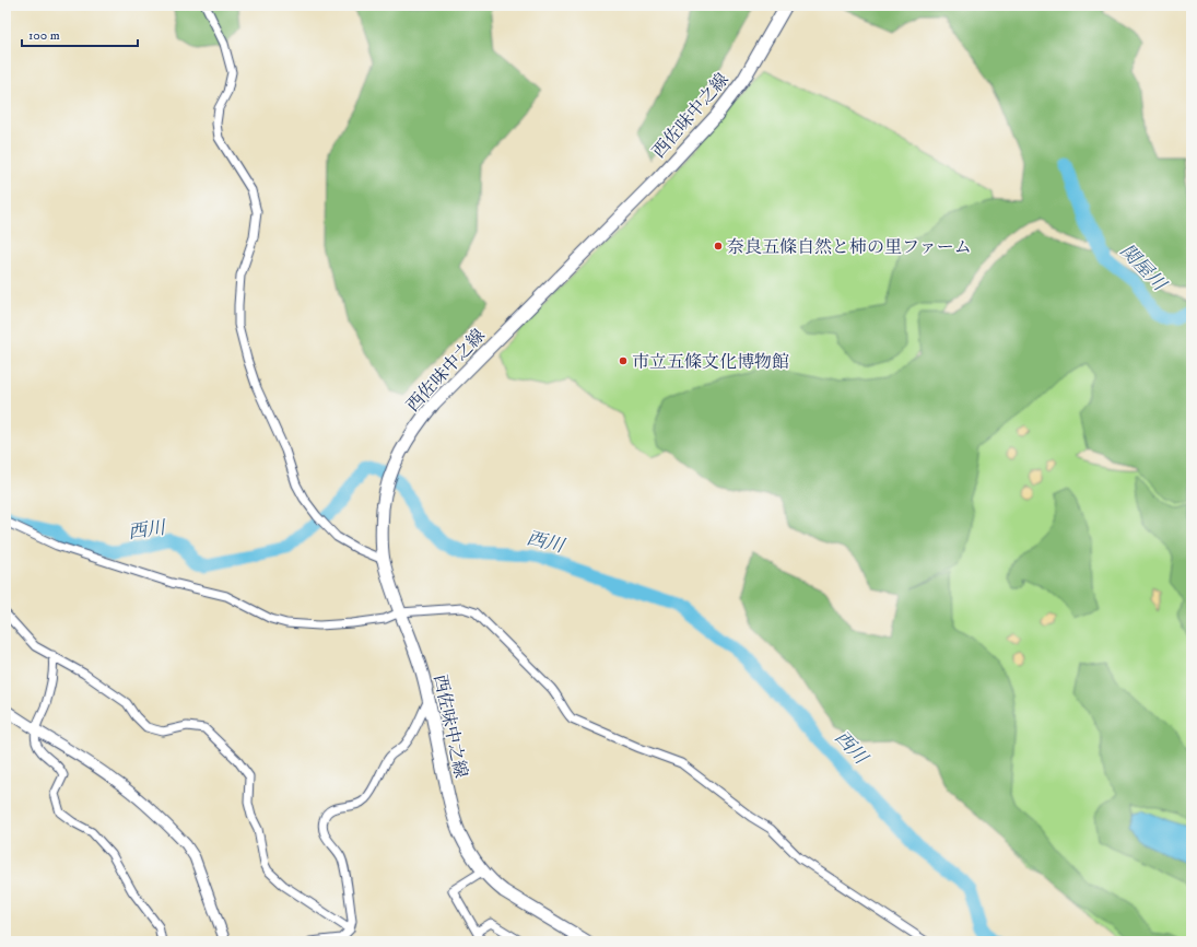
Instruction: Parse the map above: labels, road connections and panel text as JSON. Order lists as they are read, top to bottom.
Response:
{
  "streets": {
    "main road": ["西佐味中之線"]
  },
  "water": ["関屋川", "西川"],
  "places": ["奈良五條自然と柿の里ファーム", "市立五條文化博物館"],
  "scale_bar": "100 m"
}
